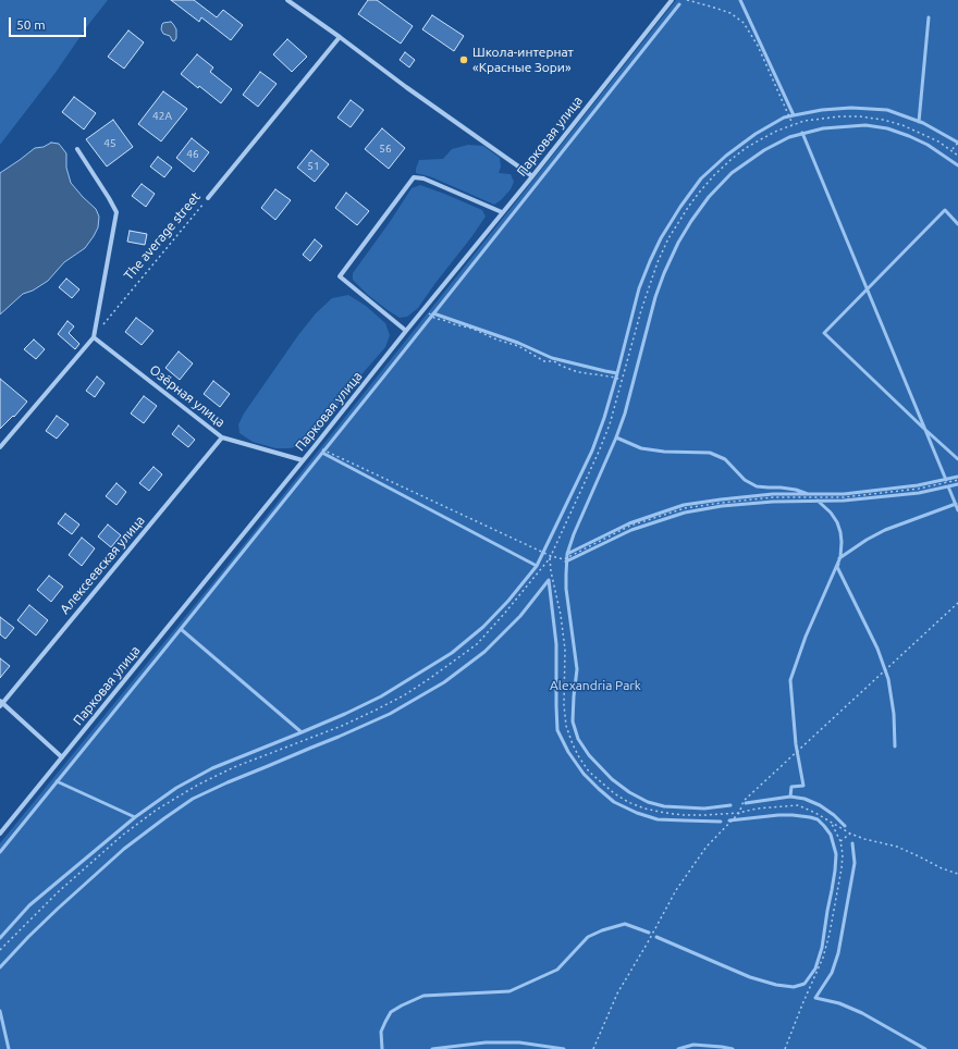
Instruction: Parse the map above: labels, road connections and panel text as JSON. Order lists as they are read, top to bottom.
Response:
{
  "streets": {
    "street": [
      "Парковая улица",
      "The average street",
      "Озёрная улица",
      "Алексеевская улица"
    ]
  },
  "crossings": [
    ["Парковая улица", "Озёрная улица"],
    ["Озёрная улица", "Алексеевская улица"]
  ],
  "parks": ["Alexandria Park"],
  "places": ["Школа-интернат «Красные Зори»"],
  "house_numbers": [
    "42А",
    "45",
    "56",
    "46",
    "51"
  ],
  "scale_bar": "50 m"
}
